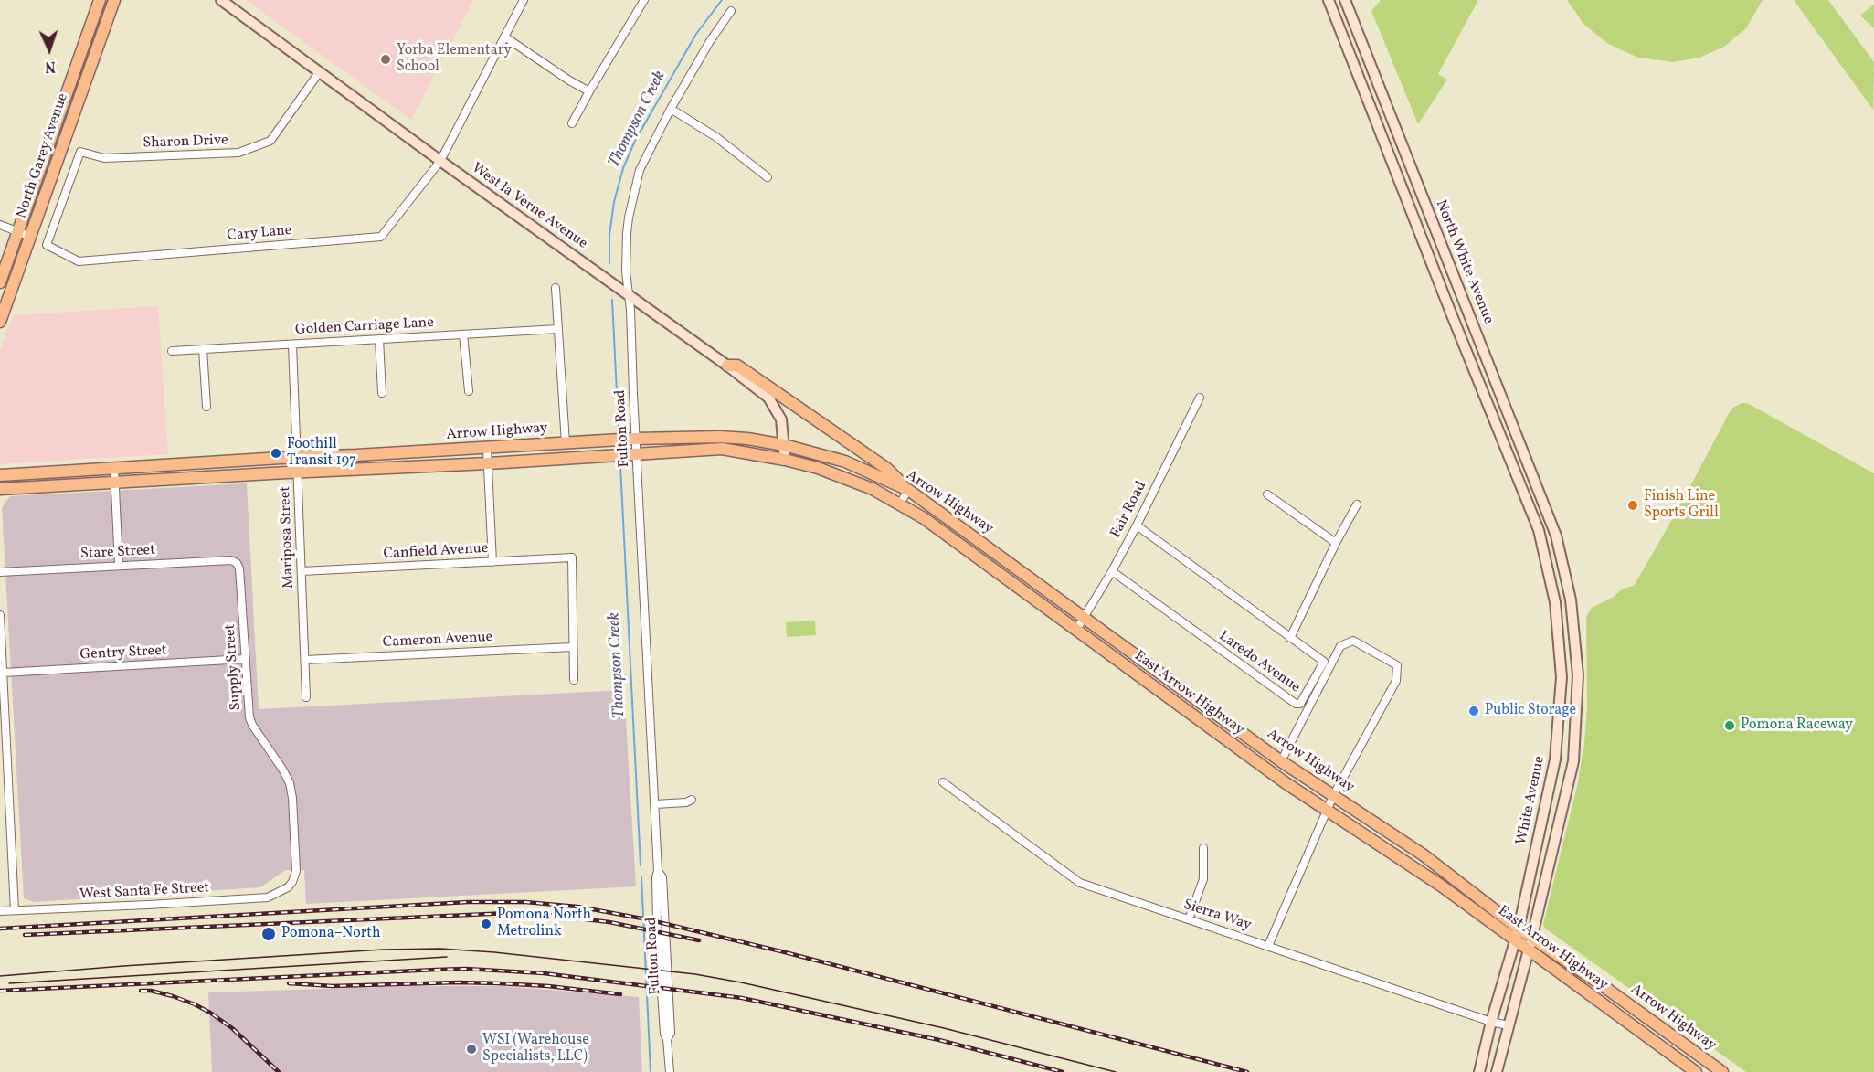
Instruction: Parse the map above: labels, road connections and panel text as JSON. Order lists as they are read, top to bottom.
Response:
{
  "streets": {
    "main road": [
      "North Garey Avenue",
      "West la Verne Avenue",
      "North White Avenue",
      "Arrow Highway",
      "East Arrow Highway",
      "White Avenue"
    ],
    "street": [
      "Sharon Drive",
      "Cary Lane",
      "Golden Carriage Lane",
      "Fulton Road",
      "Fair Road",
      "Mariposa Street",
      "Canfield Avenue",
      "Stare Street",
      "Cameron Avenue",
      "Gentry Street",
      "Laredo Avenue",
      "Supply Street",
      "West Santa Fe Street",
      "Sierra Way"
    ]
  },
  "crossings": [
    ["Sharon Drive", "West la Verne Avenue"],
    ["Sharon Drive", "Cary Lane"],
    ["West la Verne Avenue", "Cary Lane"],
    ["West la Verne Avenue", "Fulton Road"],
    ["West la Verne Avenue", "Arrow Highway"],
    ["West la Verne Avenue", "East Arrow Highway"],
    ["North White Avenue", "White Avenue"],
    ["Golden Carriage Lane", "Mariposa Street"],
    ["Fulton Road", "Arrow Highway"],
    ["Arrow Highway", "Fair Road"],
    ["Arrow Highway", "Mariposa Street"],
    ["Arrow Highway", "East Arrow Highway"],
    ["Arrow Highway", "White Avenue"],
    ["Fair Road", "Laredo Avenue"],
    ["Fair Road", "East Arrow Highway"],
    ["Mariposa Street", "Canfield Avenue"],
    ["Mariposa Street", "Cameron Avenue"],
    ["Canfield Avenue", "Cameron Avenue"],
    ["Stare Street", "Supply Street"],
    ["Gentry Street", "Supply Street"],
    ["Supply Street", "West Santa Fe Street"],
    ["East Arrow Highway", "White Avenue"],
    ["White Avenue", "Sierra Way"]
  ],
  "water": ["Thompson Creek"],
  "places": [
    "Yorba Elementary School",
    "Foothill Transit 197",
    "Finish Line Sports Grill",
    "Public Storage",
    "Pomona Raceway",
    "Pomona North Metrolink",
    "Pomona–North",
    "WSI (Warehouse Specialists, LLC)"
  ],
  "north": "bottom"
}
